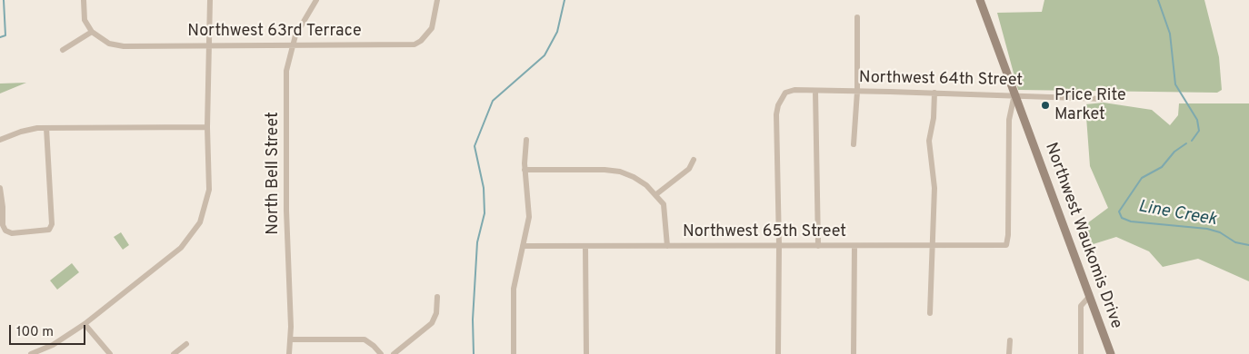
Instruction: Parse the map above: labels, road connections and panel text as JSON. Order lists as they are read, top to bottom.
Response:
{
  "streets": {
    "main road": ["Northwest Waukomis Drive"],
    "street": [
      "Northwest 63rd Terrace",
      "Northwest 64th Street",
      "North Bell Street",
      "Northwest 65th Street"
    ]
  },
  "crossings": [
    ["Northwest 63rd Terrace", "North Bell Street"],
    ["Northwest 64th Street", "Northwest 65th Street"],
    ["Northwest 64th Street", "Northwest Waukomis Drive"],
    ["Northwest 65th Street", "Northwest Waukomis Drive"]
  ],
  "water": ["Line Creek"],
  "places": ["Price Rite Market"],
  "scale_bar": "100 m"
}
